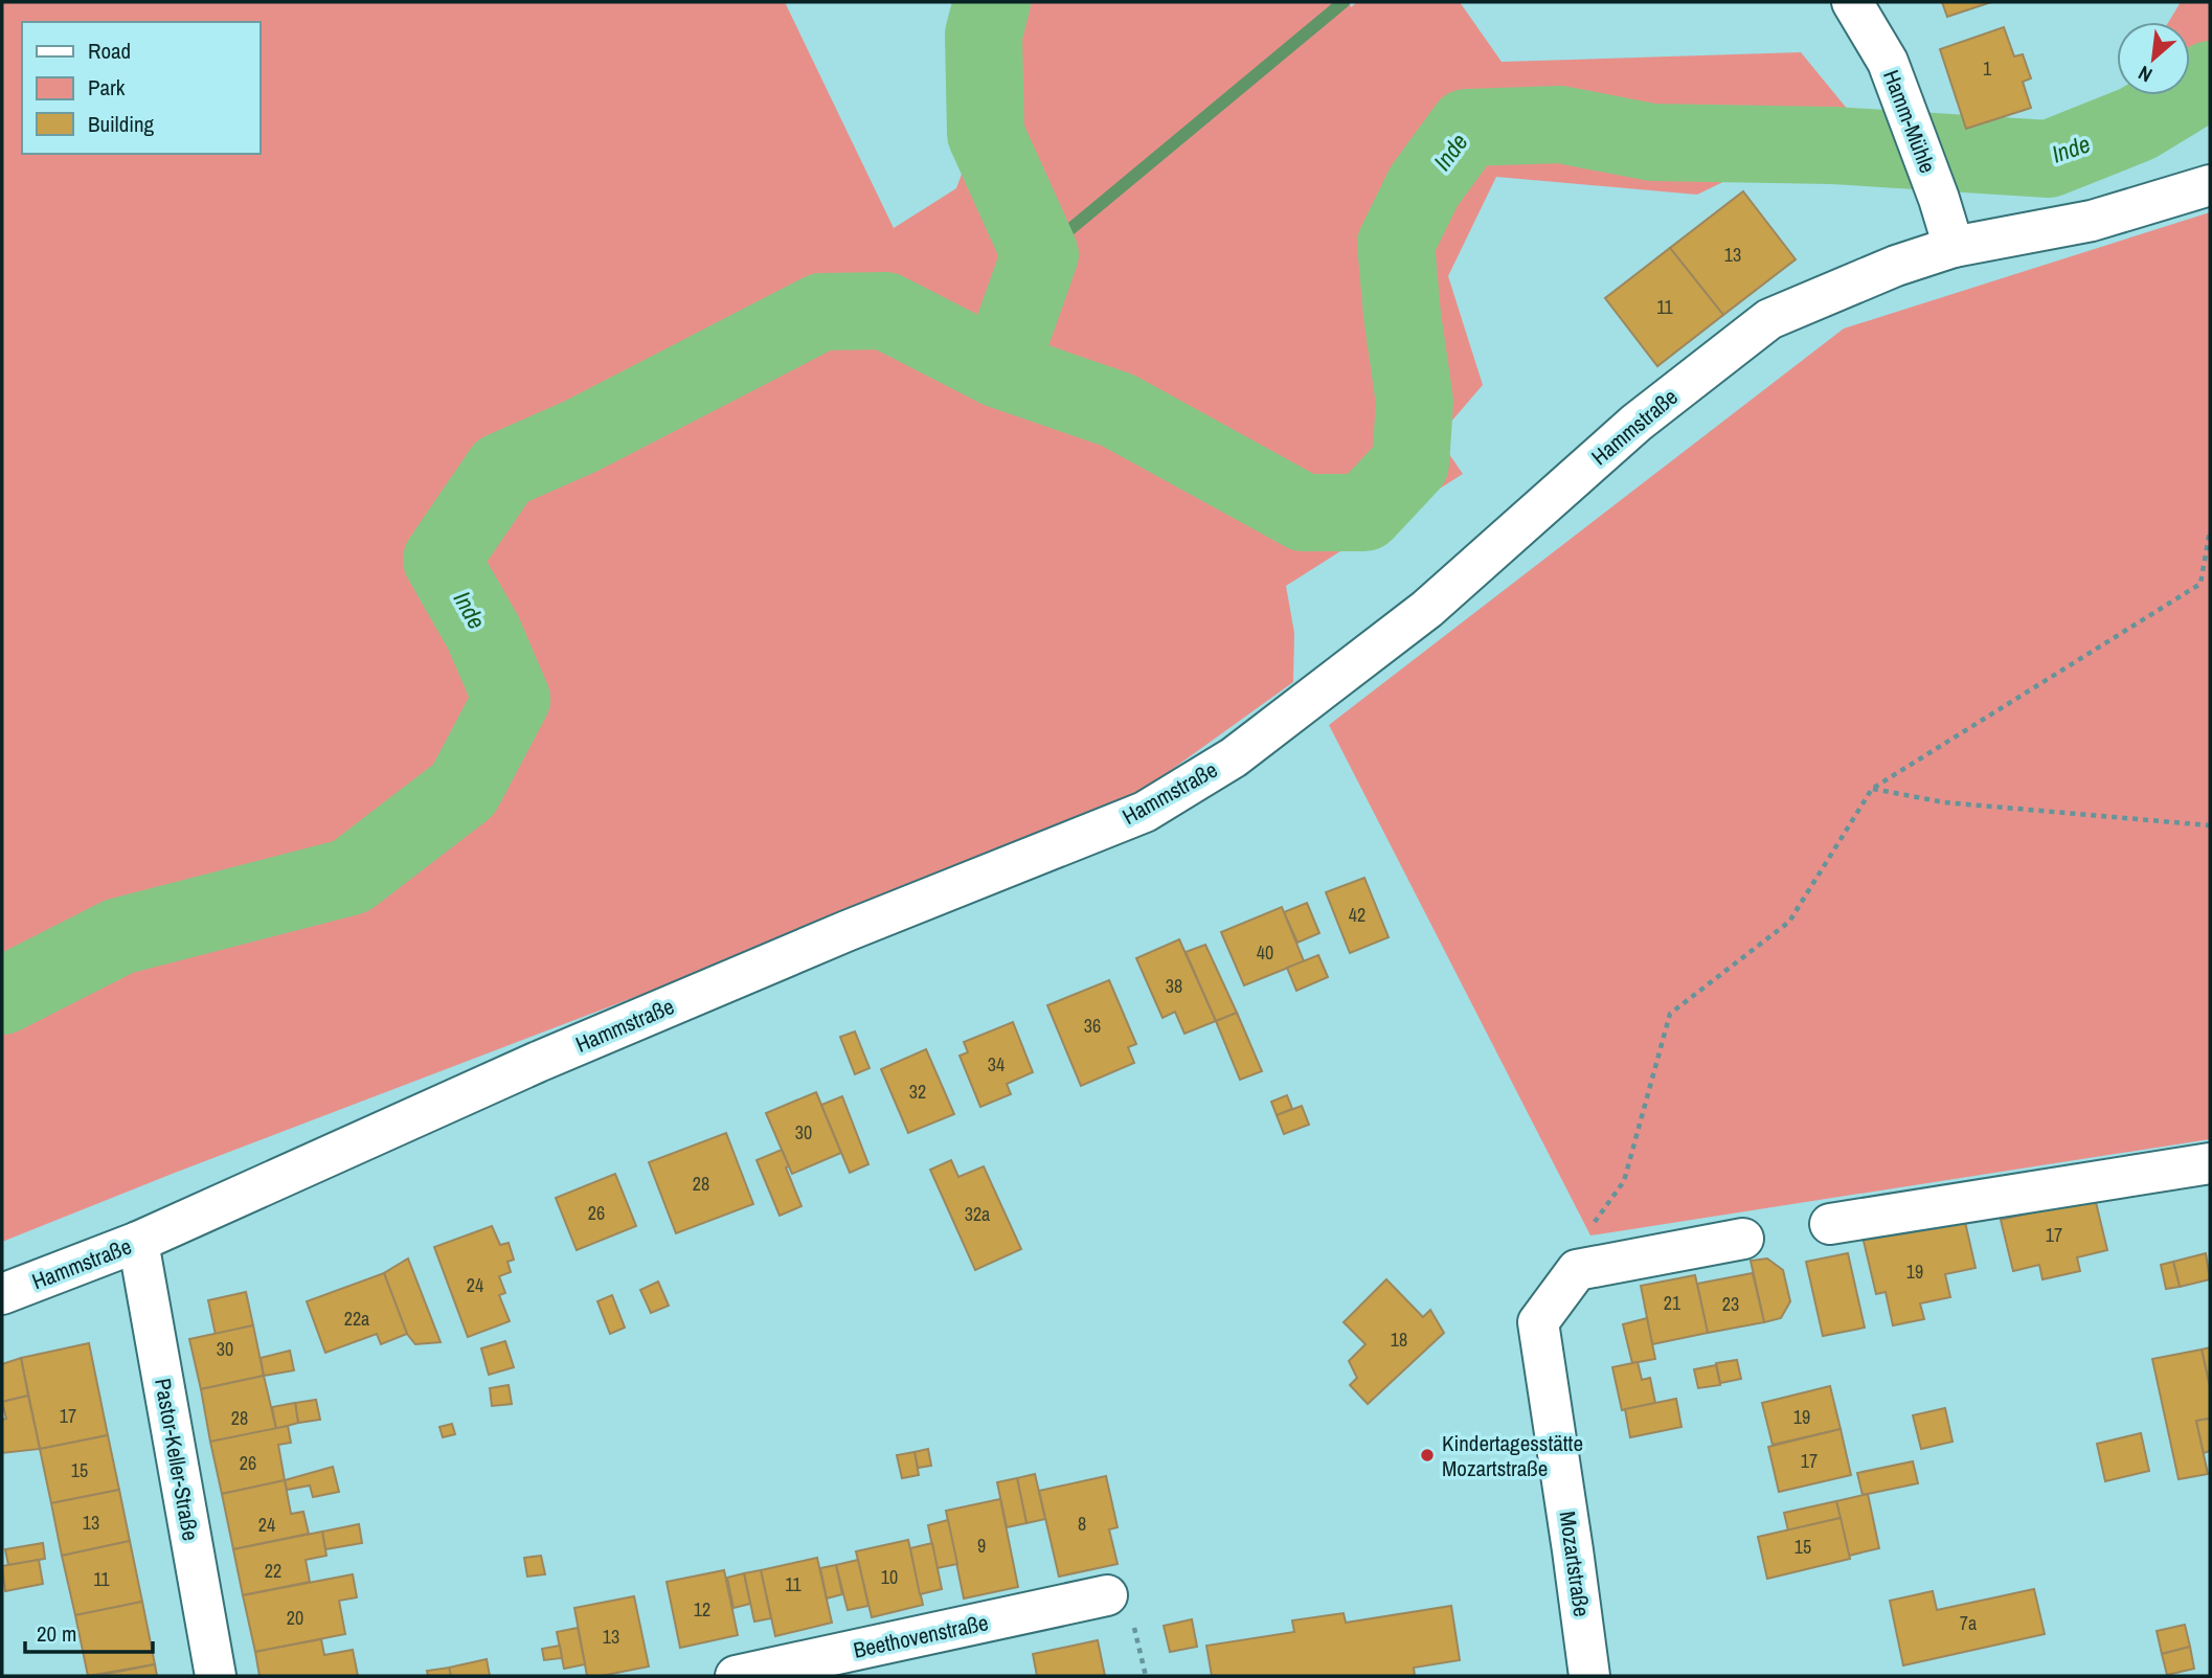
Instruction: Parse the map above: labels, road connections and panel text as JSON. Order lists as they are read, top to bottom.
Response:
{
  "streets": {
    "street": [
      "Hamm-Mühle",
      "Hammstraße",
      "Pastor-Keller-Straße",
      "Mozartstraße",
      "Beethovenstraße"
    ]
  },
  "crossings": [
    ["Hamm-Mühle", "Hammstraße"],
    ["Hammstraße", "Pastor-Keller-Straße"]
  ],
  "water": ["Inde"],
  "places": ["Kindertagesstätte Mozartstraße"],
  "house_numbers": [
    "1",
    "13",
    "11",
    "42",
    "40",
    "38",
    "36",
    "34",
    "32",
    "30",
    "28",
    "26",
    "32a",
    "17",
    "19",
    "24",
    "21",
    "23",
    "22a",
    "18",
    "30",
    "17",
    "19",
    "28",
    "17",
    "26",
    "15",
    "13",
    "8",
    "24",
    "9",
    "15",
    "22",
    "10",
    "11",
    "11",
    "12",
    "20",
    "7a",
    "13"
  ],
  "legend": ["Road", "Park", "Building"],
  "scale_bar": "20 m",
  "north": "bottom left"
}
